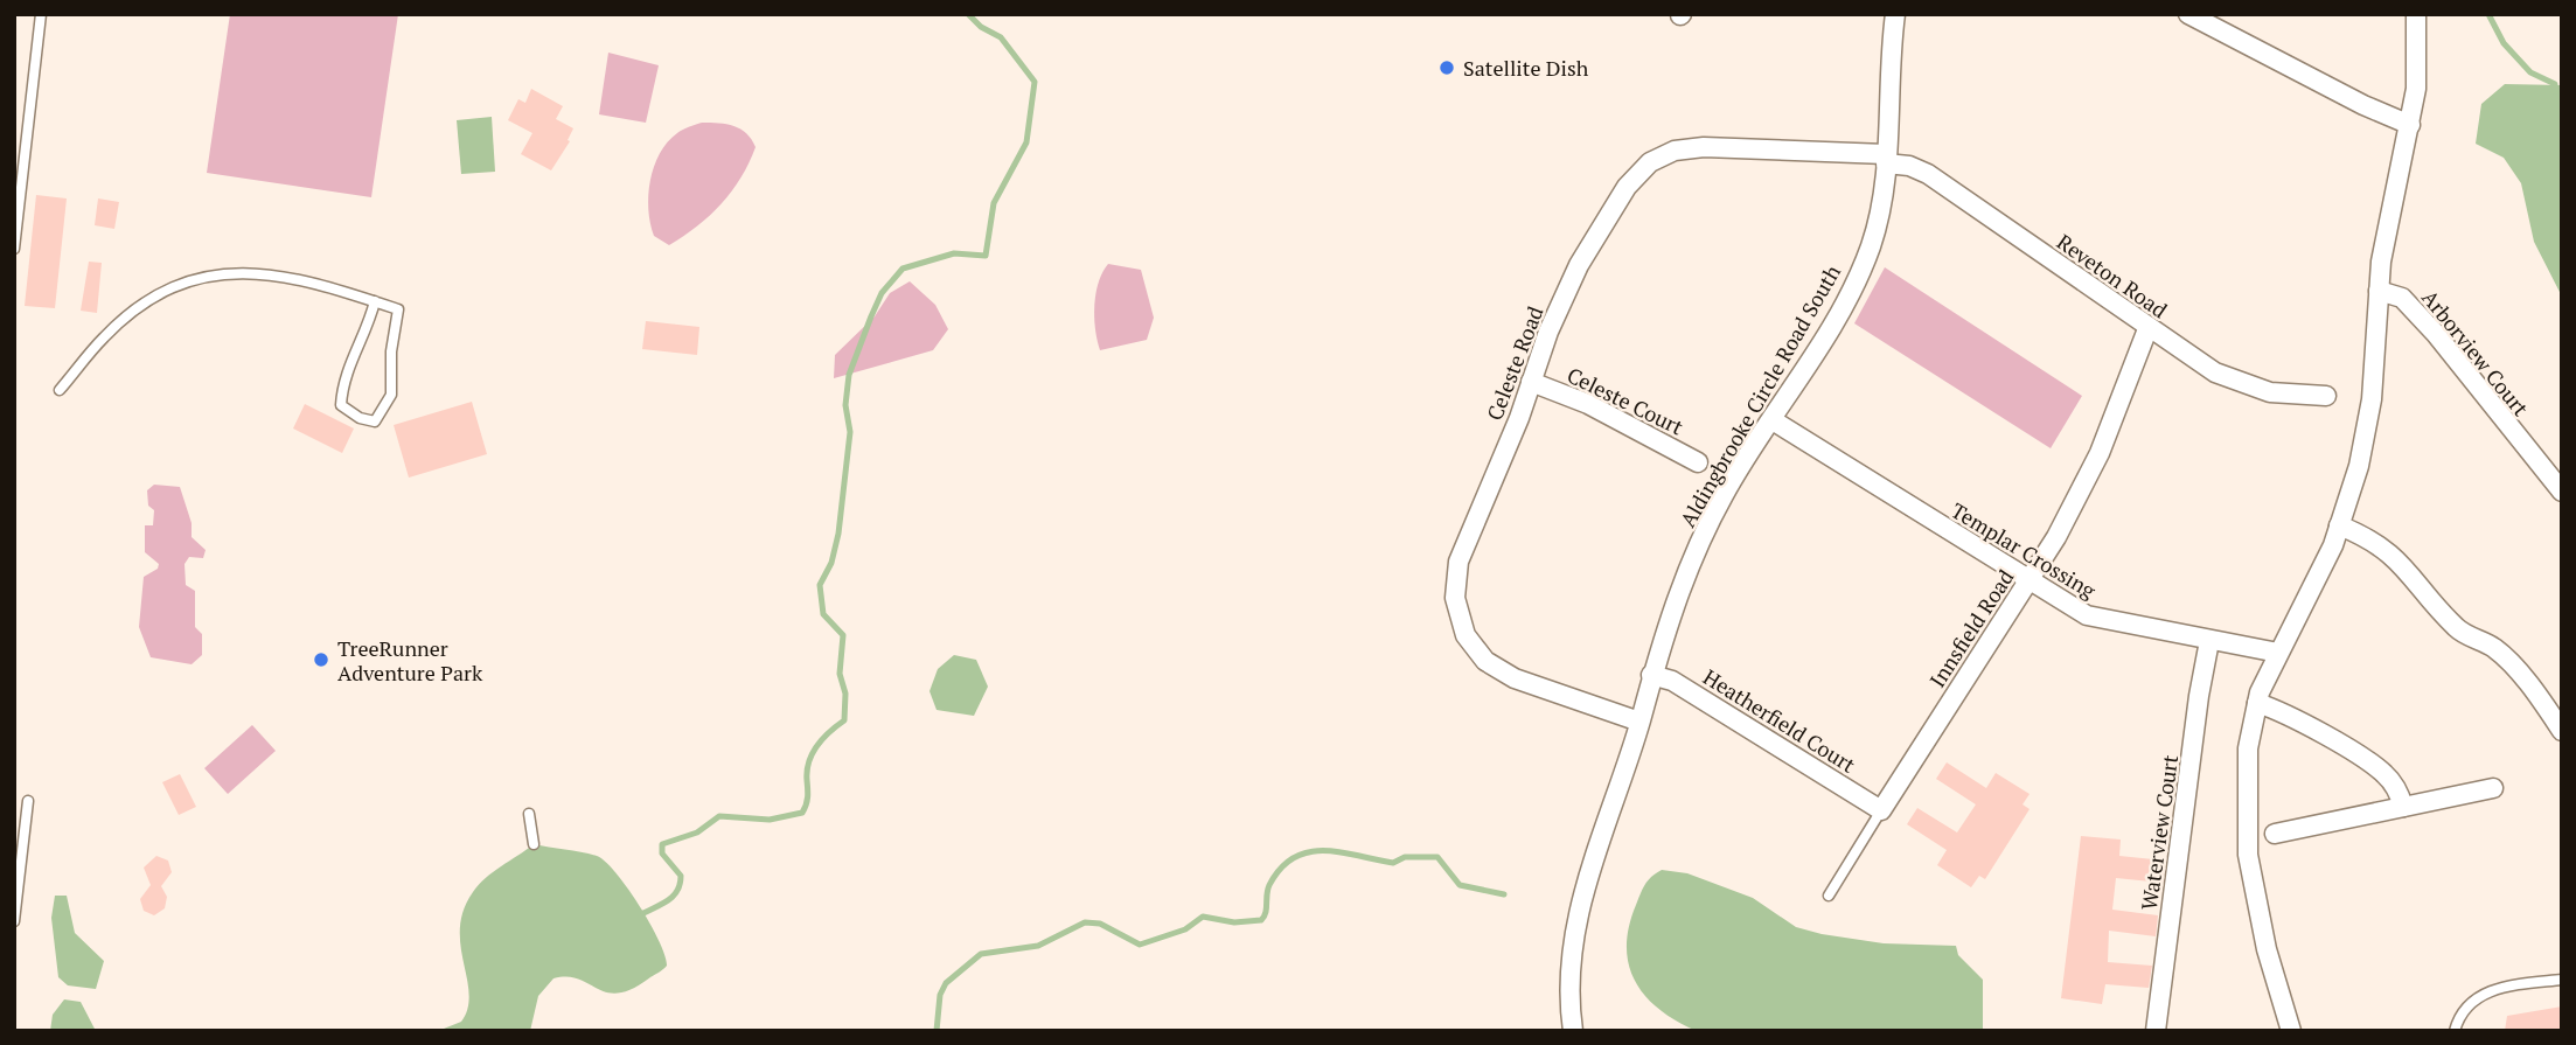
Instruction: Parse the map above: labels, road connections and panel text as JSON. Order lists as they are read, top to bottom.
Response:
{
  "streets": {
    "street": [
      "Reveton Road",
      "Arborview Court",
      "Celeste Road",
      "Aldingbrooke Circle Road South",
      "Celeste Court",
      "Templar Crossing",
      "Innsfield Road",
      "Heatherfield Court",
      "Waterview Court"
    ]
  },
  "crossings": [
    ["Reveton Road", "Celeste Road"],
    ["Reveton Road", "Aldingbrooke Circle Road South"],
    ["Reveton Road", "Innsfield Road"],
    ["Celeste Road", "Aldingbrooke Circle Road South"],
    ["Celeste Road", "Celeste Court"],
    ["Aldingbrooke Circle Road South", "Templar Crossing"],
    ["Aldingbrooke Circle Road South", "Heatherfield Court"],
    ["Templar Crossing", "Innsfield Road"],
    ["Templar Crossing", "Waterview Court"],
    ["Innsfield Road", "Heatherfield Court"]
  ],
  "places": ["Satellite Dish", "TreeRunner Adventure Park"]
}
